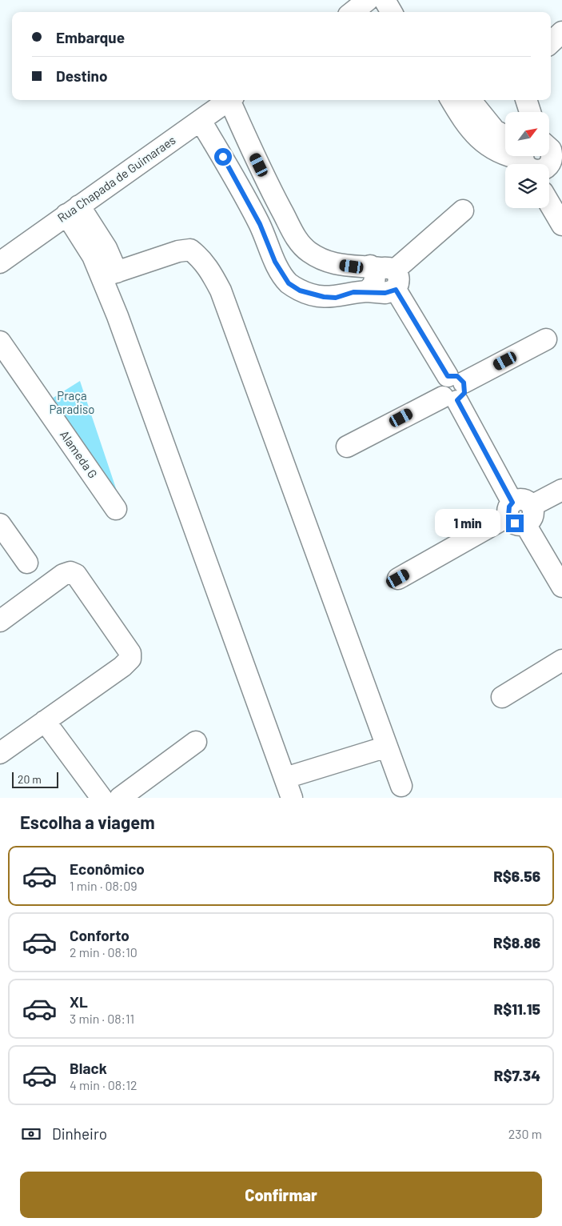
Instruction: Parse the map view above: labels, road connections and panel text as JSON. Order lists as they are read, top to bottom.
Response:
{
  "streets": {
    "street": ["Rua Chapada de Guimaraes", "Alameda G"]
  },
  "parks": ["Praça Paradiso"],
  "scale_bar": "20 m",
  "north": "top right",
  "page": {
    "banner": ["Embarque", "Destino"],
    "bubble": "1 min",
    "scale": "20 m",
    "heading": "Escolha a viagem",
    "list": [
      {
        "name": "Econômico",
        "note": "1 min · 08:09",
        "value": "R$6.56"
      },
      {
        "name": "Conforto",
        "note": "2 min · 08:10",
        "value": "R$8.86"
      },
      {
        "name": "XL",
        "note": "3 min · 08:11",
        "value": "R$11.15"
      },
      {
        "name": "Black",
        "note": "4 min · 08:12",
        "value": "R$7.34"
      }
    ],
    "pay": ["Dinheiro", "230 m"],
    "buttons": "Confirmar"
  }
}
